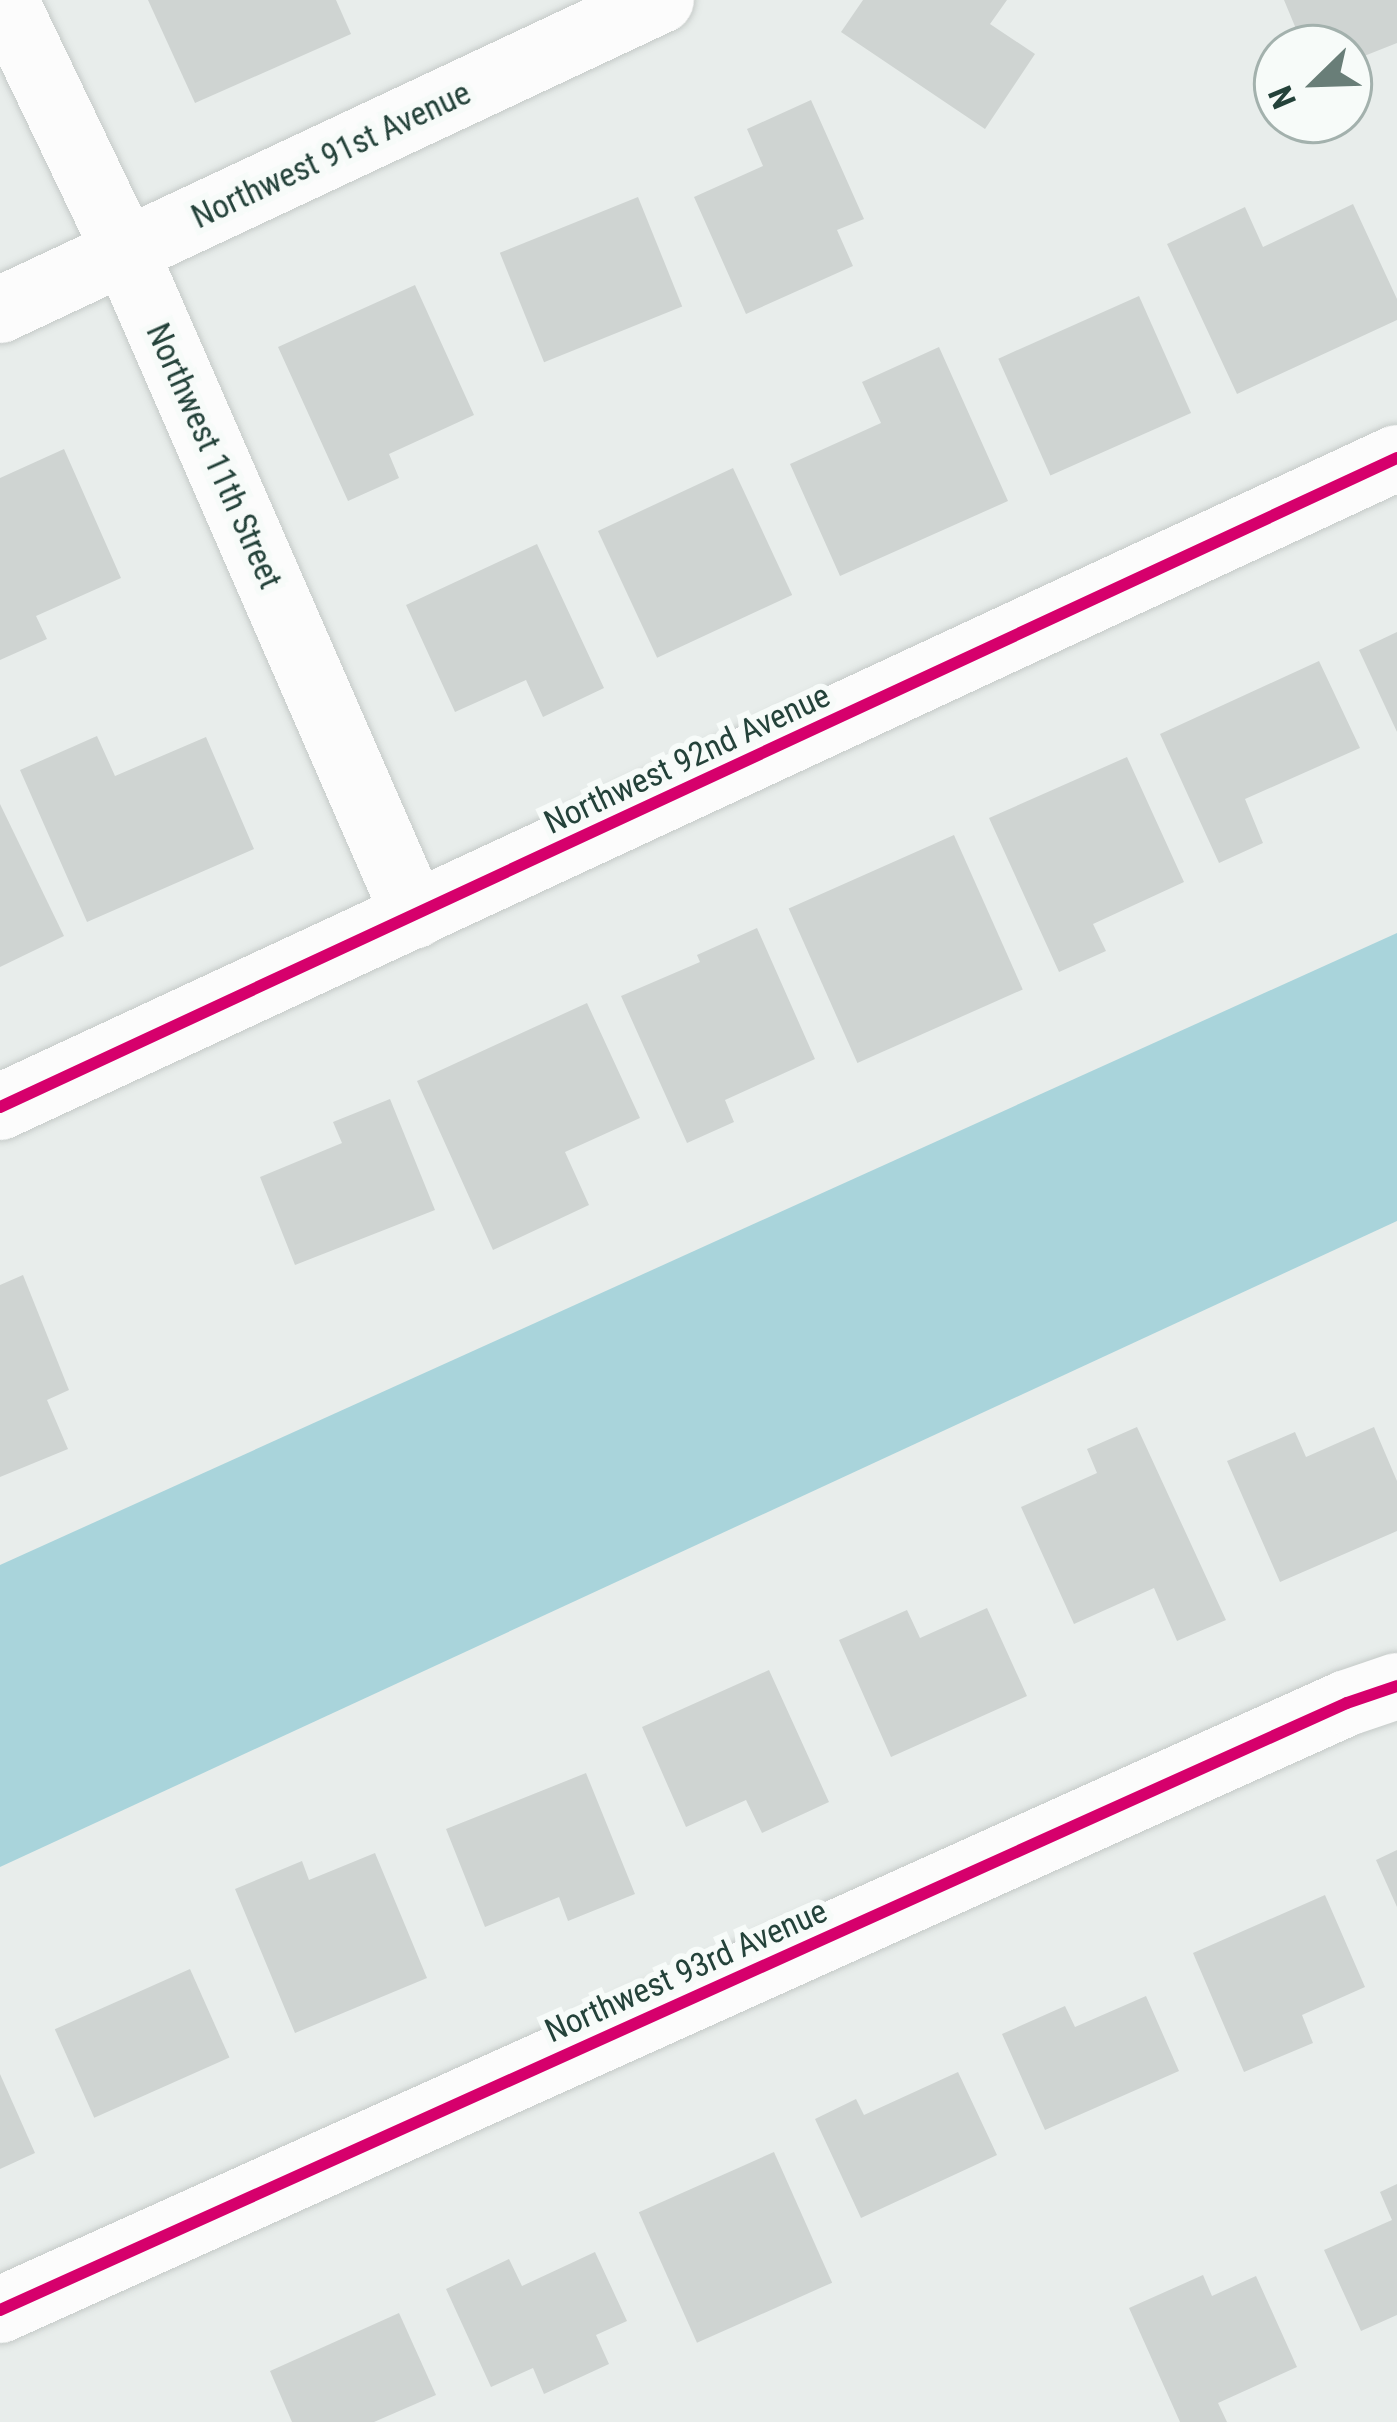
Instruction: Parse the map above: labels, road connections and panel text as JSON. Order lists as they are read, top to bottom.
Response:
{
  "streets": {
    "street": [
      "Northwest 91st Avenue",
      "Northwest 11th Street",
      "Northwest 92nd Avenue",
      "Northwest 93rd Avenue"
    ]
  },
  "crossings": [
    ["Northwest 91st Avenue", "Northwest 11th Street"],
    ["Northwest 11th Street", "Northwest 92nd Avenue"]
  ],
  "north": "bottom left"
}
